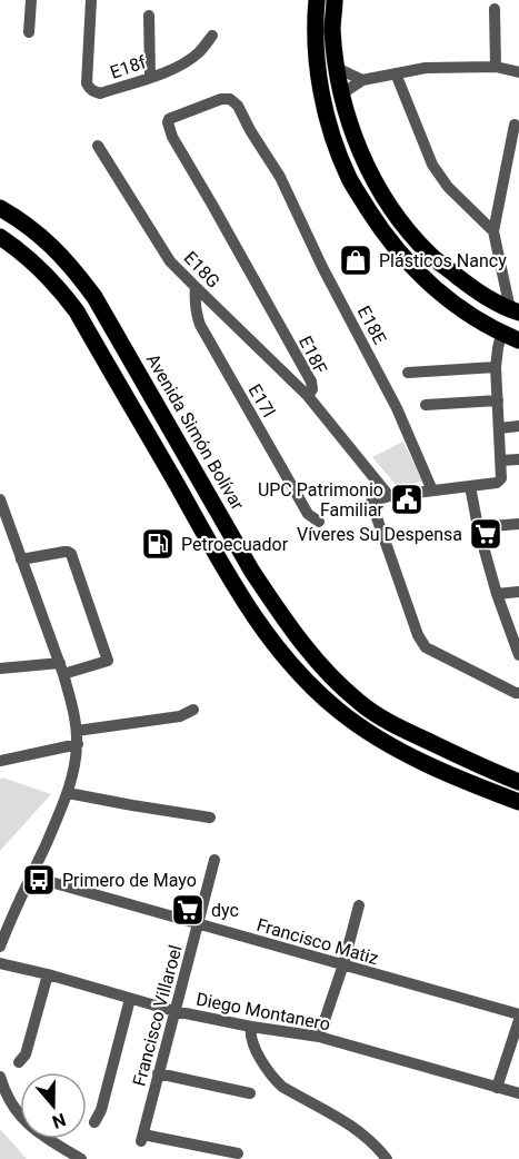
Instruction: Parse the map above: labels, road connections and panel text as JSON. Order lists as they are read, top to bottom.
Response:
{
  "streets": {
    "highway": ["Avenida Simón Bolívar"],
    "street": [
      "E18f",
      "E18G",
      "E18E",
      "E18F",
      "E17l",
      "Francisco Matiz",
      "Diego Montanero",
      "Francisco Villaroel"
    ]
  },
  "crossings": [
    ["E18G", "E18F"],
    ["E18G", "E17l"],
    ["E18E", "E18F"],
    ["Francisco Matiz", "Francisco Villaroel"],
    ["Diego Montanero", "Francisco Villaroel"]
  ],
  "places": {
    "shop": ["Plásticos Nancy"],
    "public building": ["UPC Patrimonio Familiar"],
    "supermarket": ["Víveres Su Despensa", "dyc"],
    "fuel station": ["Petroecuador"],
    "bus stop": ["Primero de Mayo"]
  },
  "north": "bottom"
}
